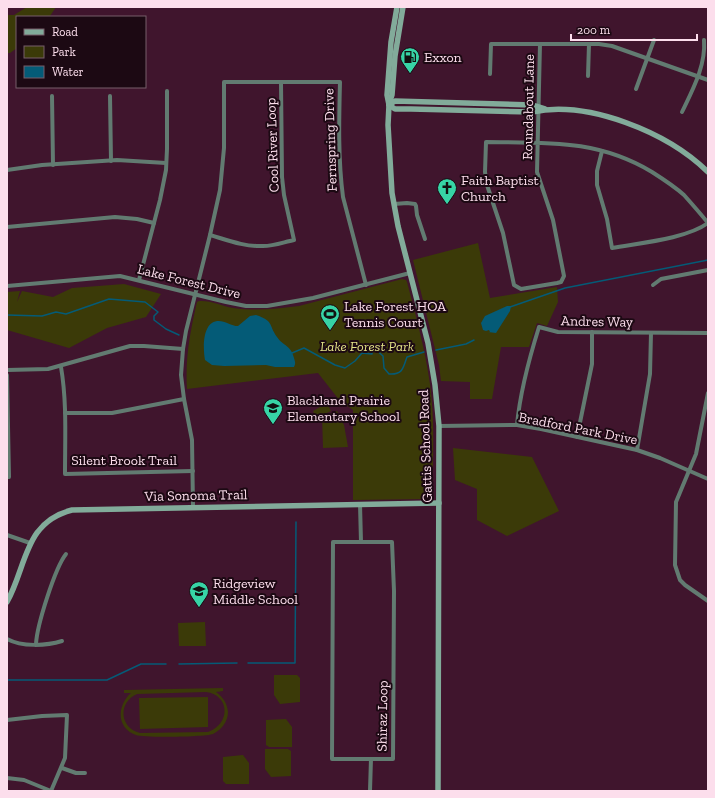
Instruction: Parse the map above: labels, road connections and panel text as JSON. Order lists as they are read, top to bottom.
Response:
{
  "streets": {
    "street": [
      "Roundabout Lane",
      "Fernspring Drive",
      "Cool River Loop",
      "Lake Forest Drive",
      "Andres Way",
      "Bradford Park Drive",
      "Gattis School Road",
      "Silent Brook Trail",
      "Via Sonoma Trail",
      "Shiraz Loop"
    ]
  },
  "crossings": [
    ["Fernspring Drive", "Cool River Loop"],
    ["Fernspring Drive", "Lake Forest Drive"],
    ["Fernspring Drive", "Silent Brook Trail"],
    ["Fernspring Drive", "Via Sonoma Trail"],
    ["Lake Forest Drive", "Gattis School Road"],
    ["Andres Way", "Bradford Park Drive"],
    ["Bradford Park Drive", "Gattis School Road"],
    ["Gattis School Road", "Via Sonoma Trail"]
  ],
  "parks": ["Lake Forest Park"],
  "places": {
    "fuel station": ["Exxon"],
    "church": ["Faith Baptist Church"],
    "sports": ["Lake Forest HOA Tennis Court"],
    "school or university": ["Blackland Prairie Elementary School", "Ridgeview Middle School"]
  },
  "legend": ["Road", "Park", "Water"],
  "scale_bar": "200 m"
}
